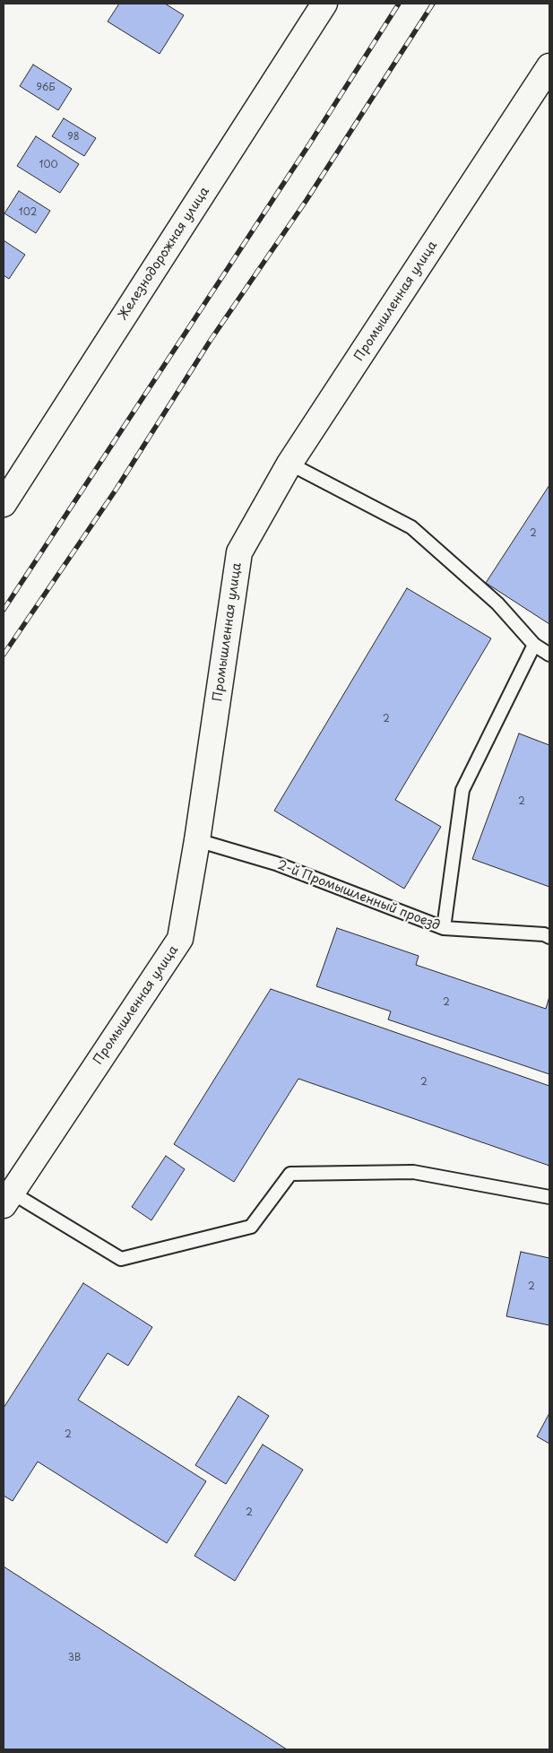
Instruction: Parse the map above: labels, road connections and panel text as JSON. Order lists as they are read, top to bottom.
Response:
{
  "streets": {
    "street": ["Железнодорожная улица", "Промышленная улица"],
    "lane": ["2-й Промышленный проезд"]
  },
  "crossings": [
    ["Промышленная улица", "2-й Промышленный проезд"]
  ],
  "house_numbers": [
    "96Б",
    "98",
    "100",
    "102",
    "2",
    "2",
    "2",
    "2",
    "2",
    "2",
    "2",
    "2",
    "3В"
  ]
}
